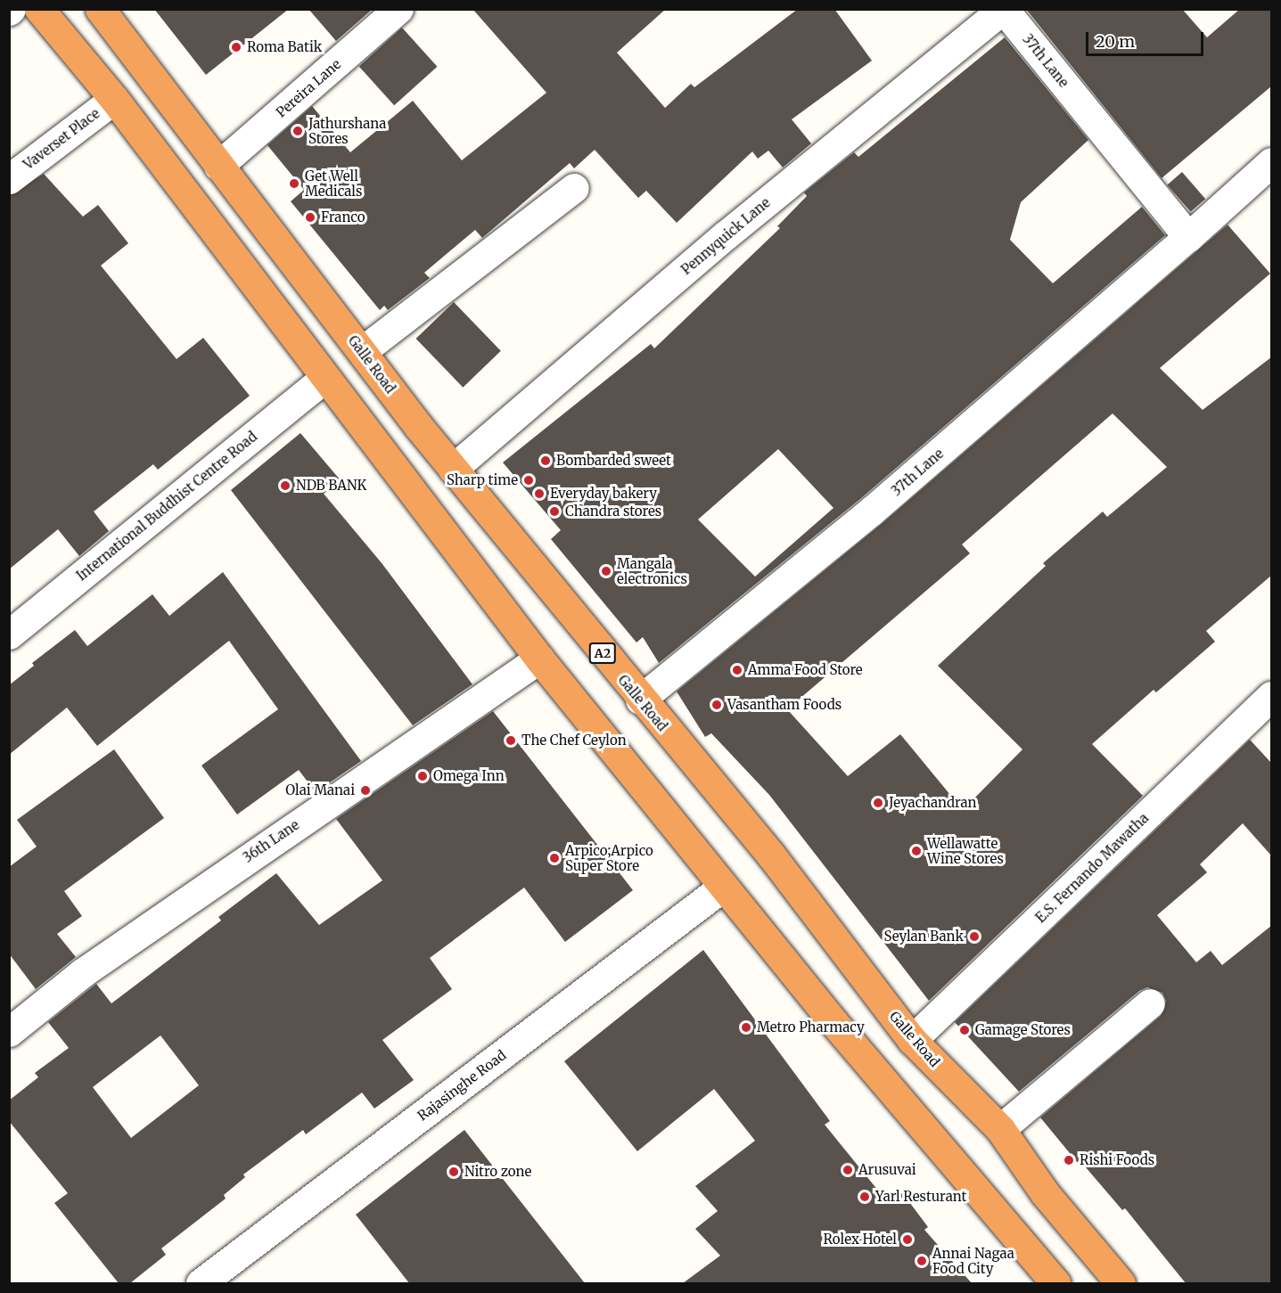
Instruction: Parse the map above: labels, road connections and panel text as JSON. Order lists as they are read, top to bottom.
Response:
{
  "streets": {
    "highway": ["Galle Road", "A2"],
    "street": [
      "37th Lane",
      "Pereira Lane",
      "Vaverset Place",
      "Pennyquick Lane",
      "International Buddhist Centre Road",
      "36th Lane",
      "E.S. Fernando Mawatha",
      "Rajasinghe Road"
    ]
  },
  "crossings": [
    ["37th Lane", "Pennyquick Lane"],
    ["37th Lane", "Galle Road"],
    ["Pereira Lane", "Galle Road"],
    ["Pennyquick Lane", "Galle Road"],
    ["Galle Road", "E.S. Fernando Mawatha"]
  ],
  "places": [
    "Roma Batik",
    "Jathurshana Stores",
    "Get Well Medicals",
    "Franco",
    "Bombarded sweet",
    "Sharp time",
    "NDB BANK",
    "Everyday bakery",
    "Chandra stores",
    "Mangala electronics",
    "Amma Food Store",
    "Vasantham Foods",
    "The Chef Ceylon",
    "Omega Inn",
    "Olai Manai",
    "Jeyachandran",
    "Wellawatte Wine Stores",
    "Arpico;Arpico Super Store",
    "Seylan Bank",
    "Metro Pharmacy",
    "Gamage Stores",
    "Rishi Foods",
    "Arusuvai",
    "Nitro zone",
    "Yarl Resturant",
    "Rolex Hotel",
    "Annai Nagaa Food City"
  ],
  "scale_bar": "20 m"
}
